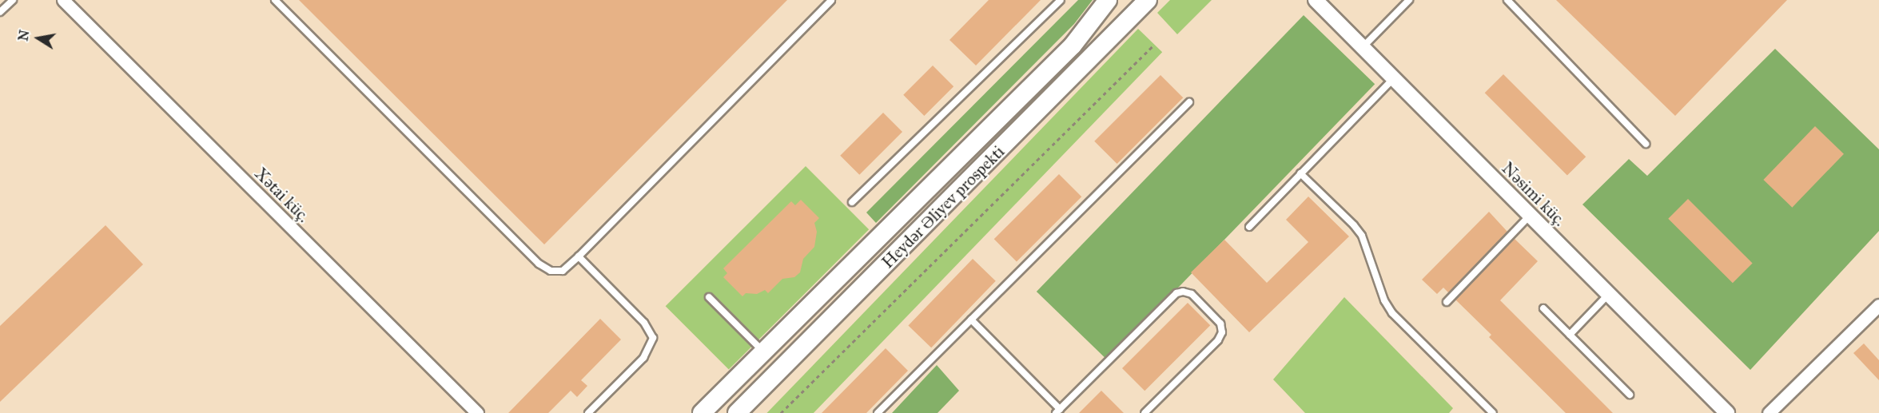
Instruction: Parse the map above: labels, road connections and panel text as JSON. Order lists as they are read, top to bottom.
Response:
{
  "streets": {
    "main road": ["Heydər Əliyev prospekti"],
    "street": ["Nəsimi küç.", "Xətai küç."]
  },
  "north": "left"
}
